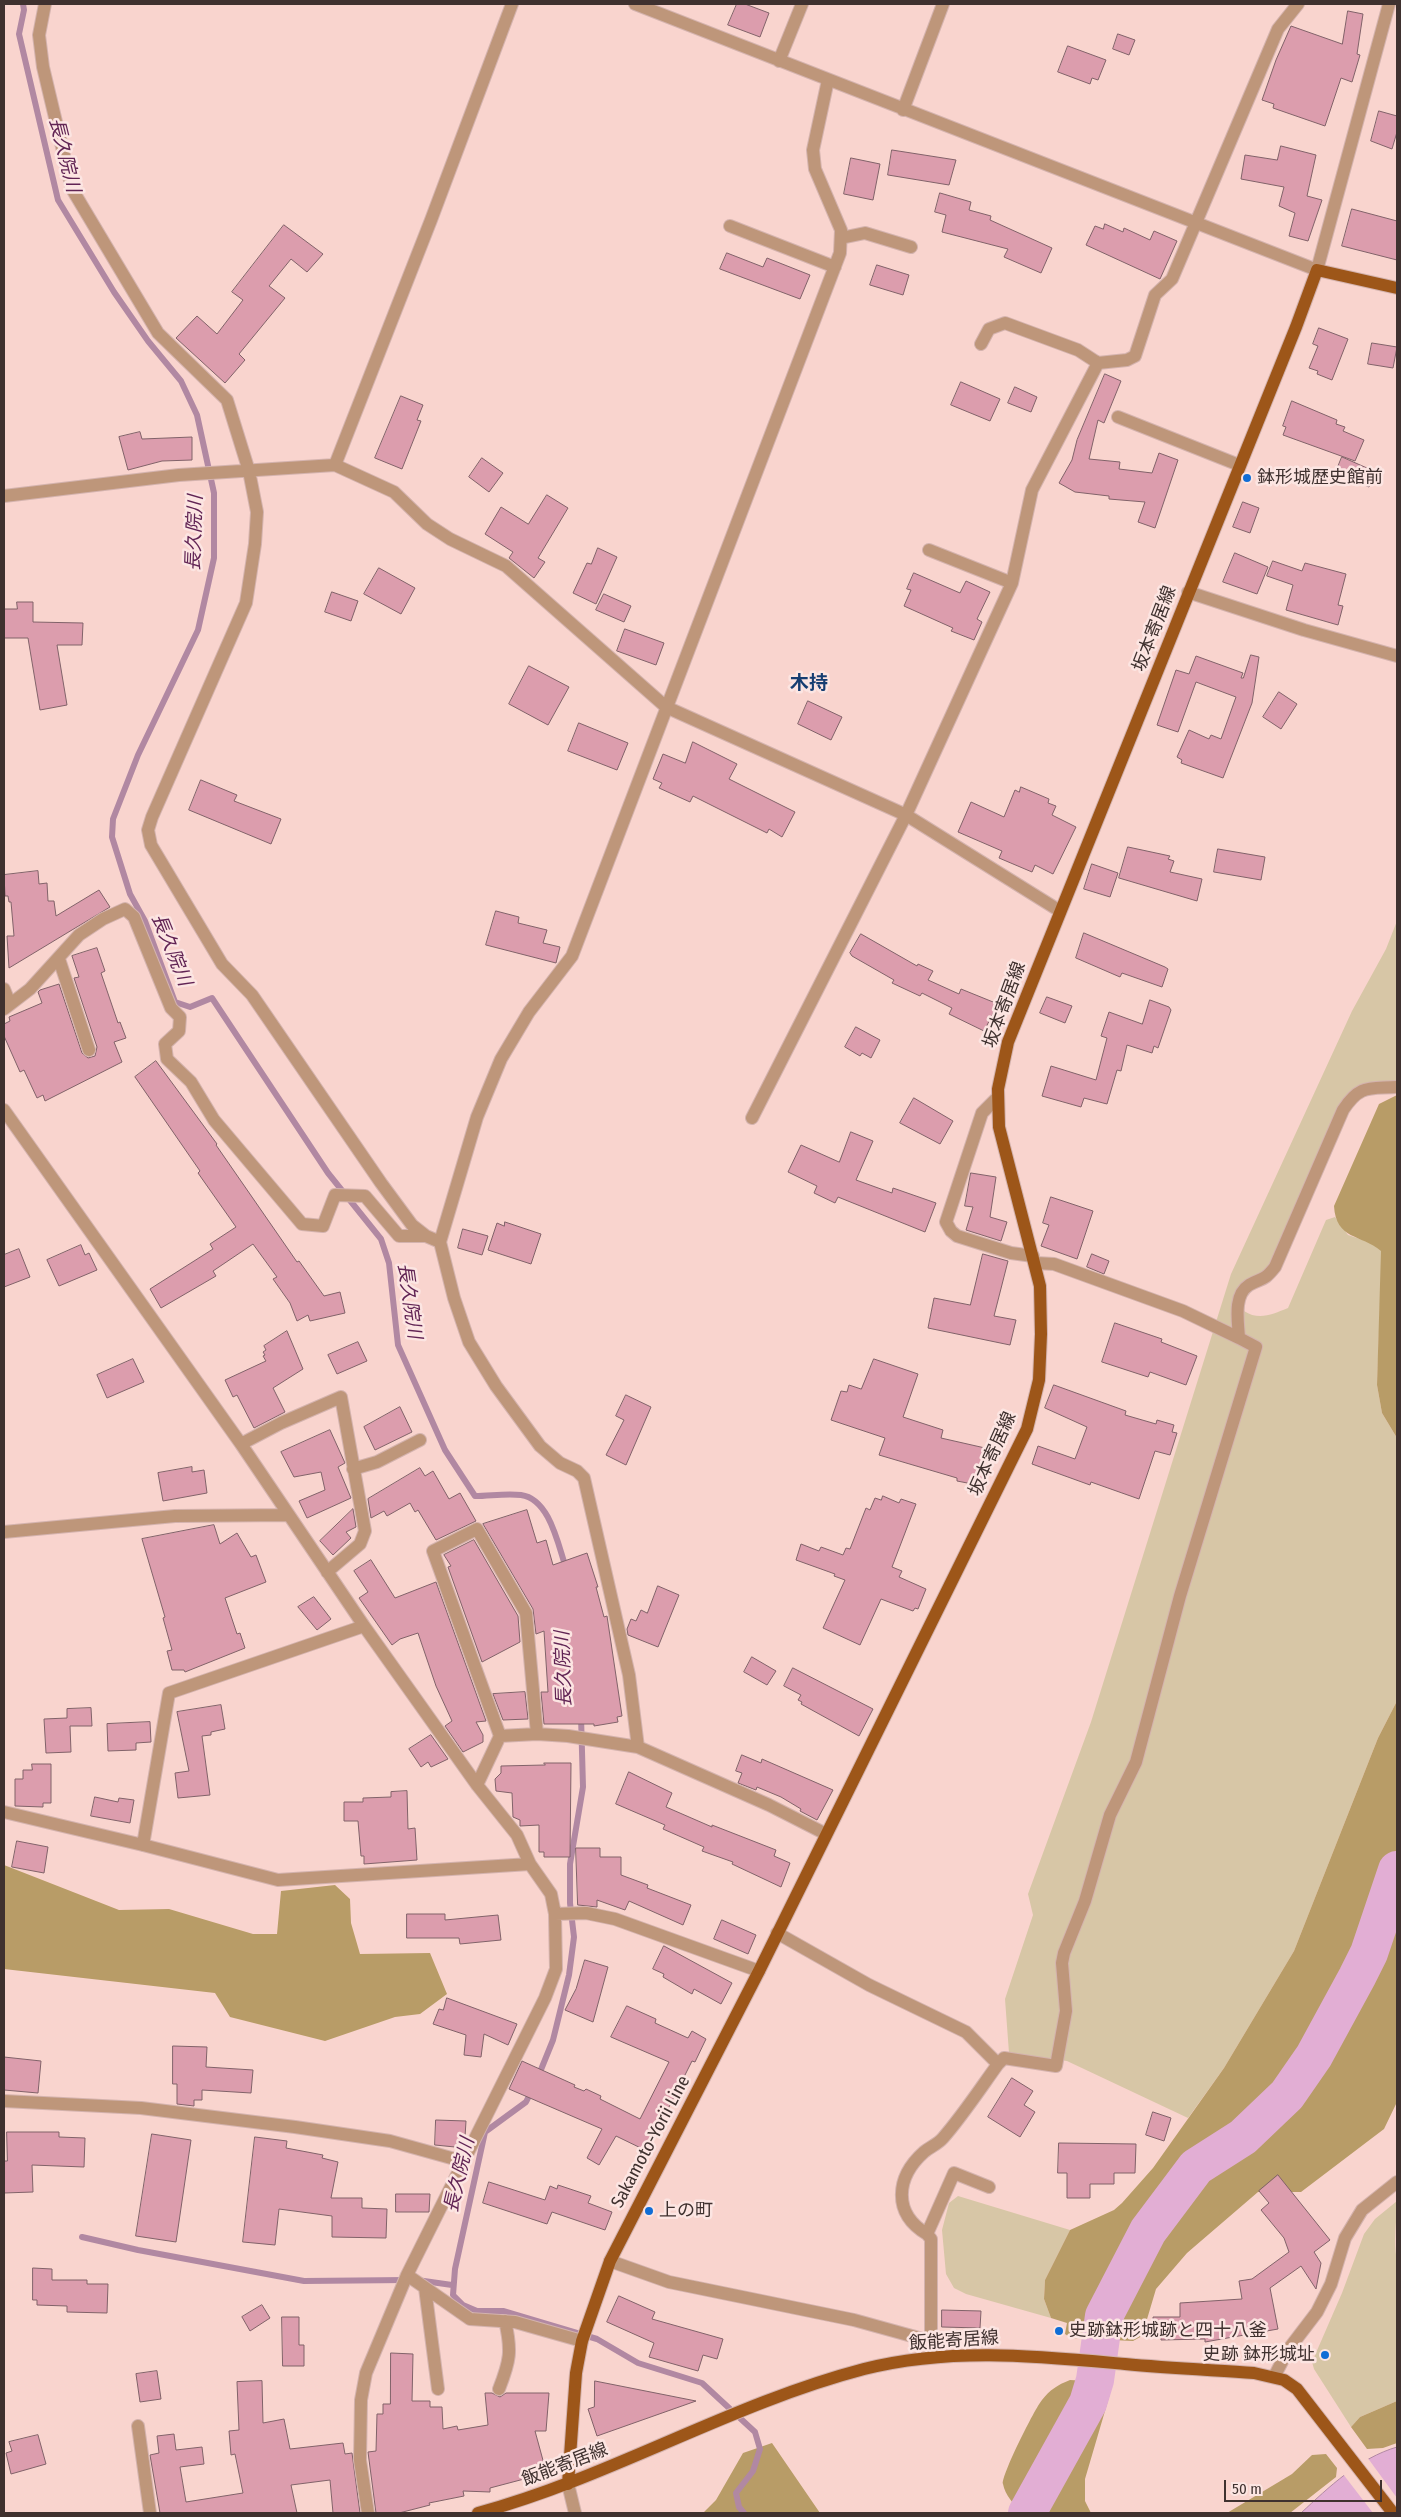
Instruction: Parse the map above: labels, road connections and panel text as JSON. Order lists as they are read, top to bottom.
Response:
{
  "streets": {
    "main road": ["坂本寄居線", "Sakamoto-Yorii Line", "飯能寄居線"]
  },
  "crossings": [
    ["坂本寄居線", "Sakamoto-Yorii Line"],
    ["Sakamoto-Yorii Line", "飯能寄居線"]
  ],
  "districts": ["木持"],
  "water": ["長久院川"],
  "places": [
    "鉢形城歴史館前",
    "上の町",
    "史跡鉢形城跡と四十八釜",
    "史跡 鉢形城址"
  ],
  "scale_bar": "50 m"
}
